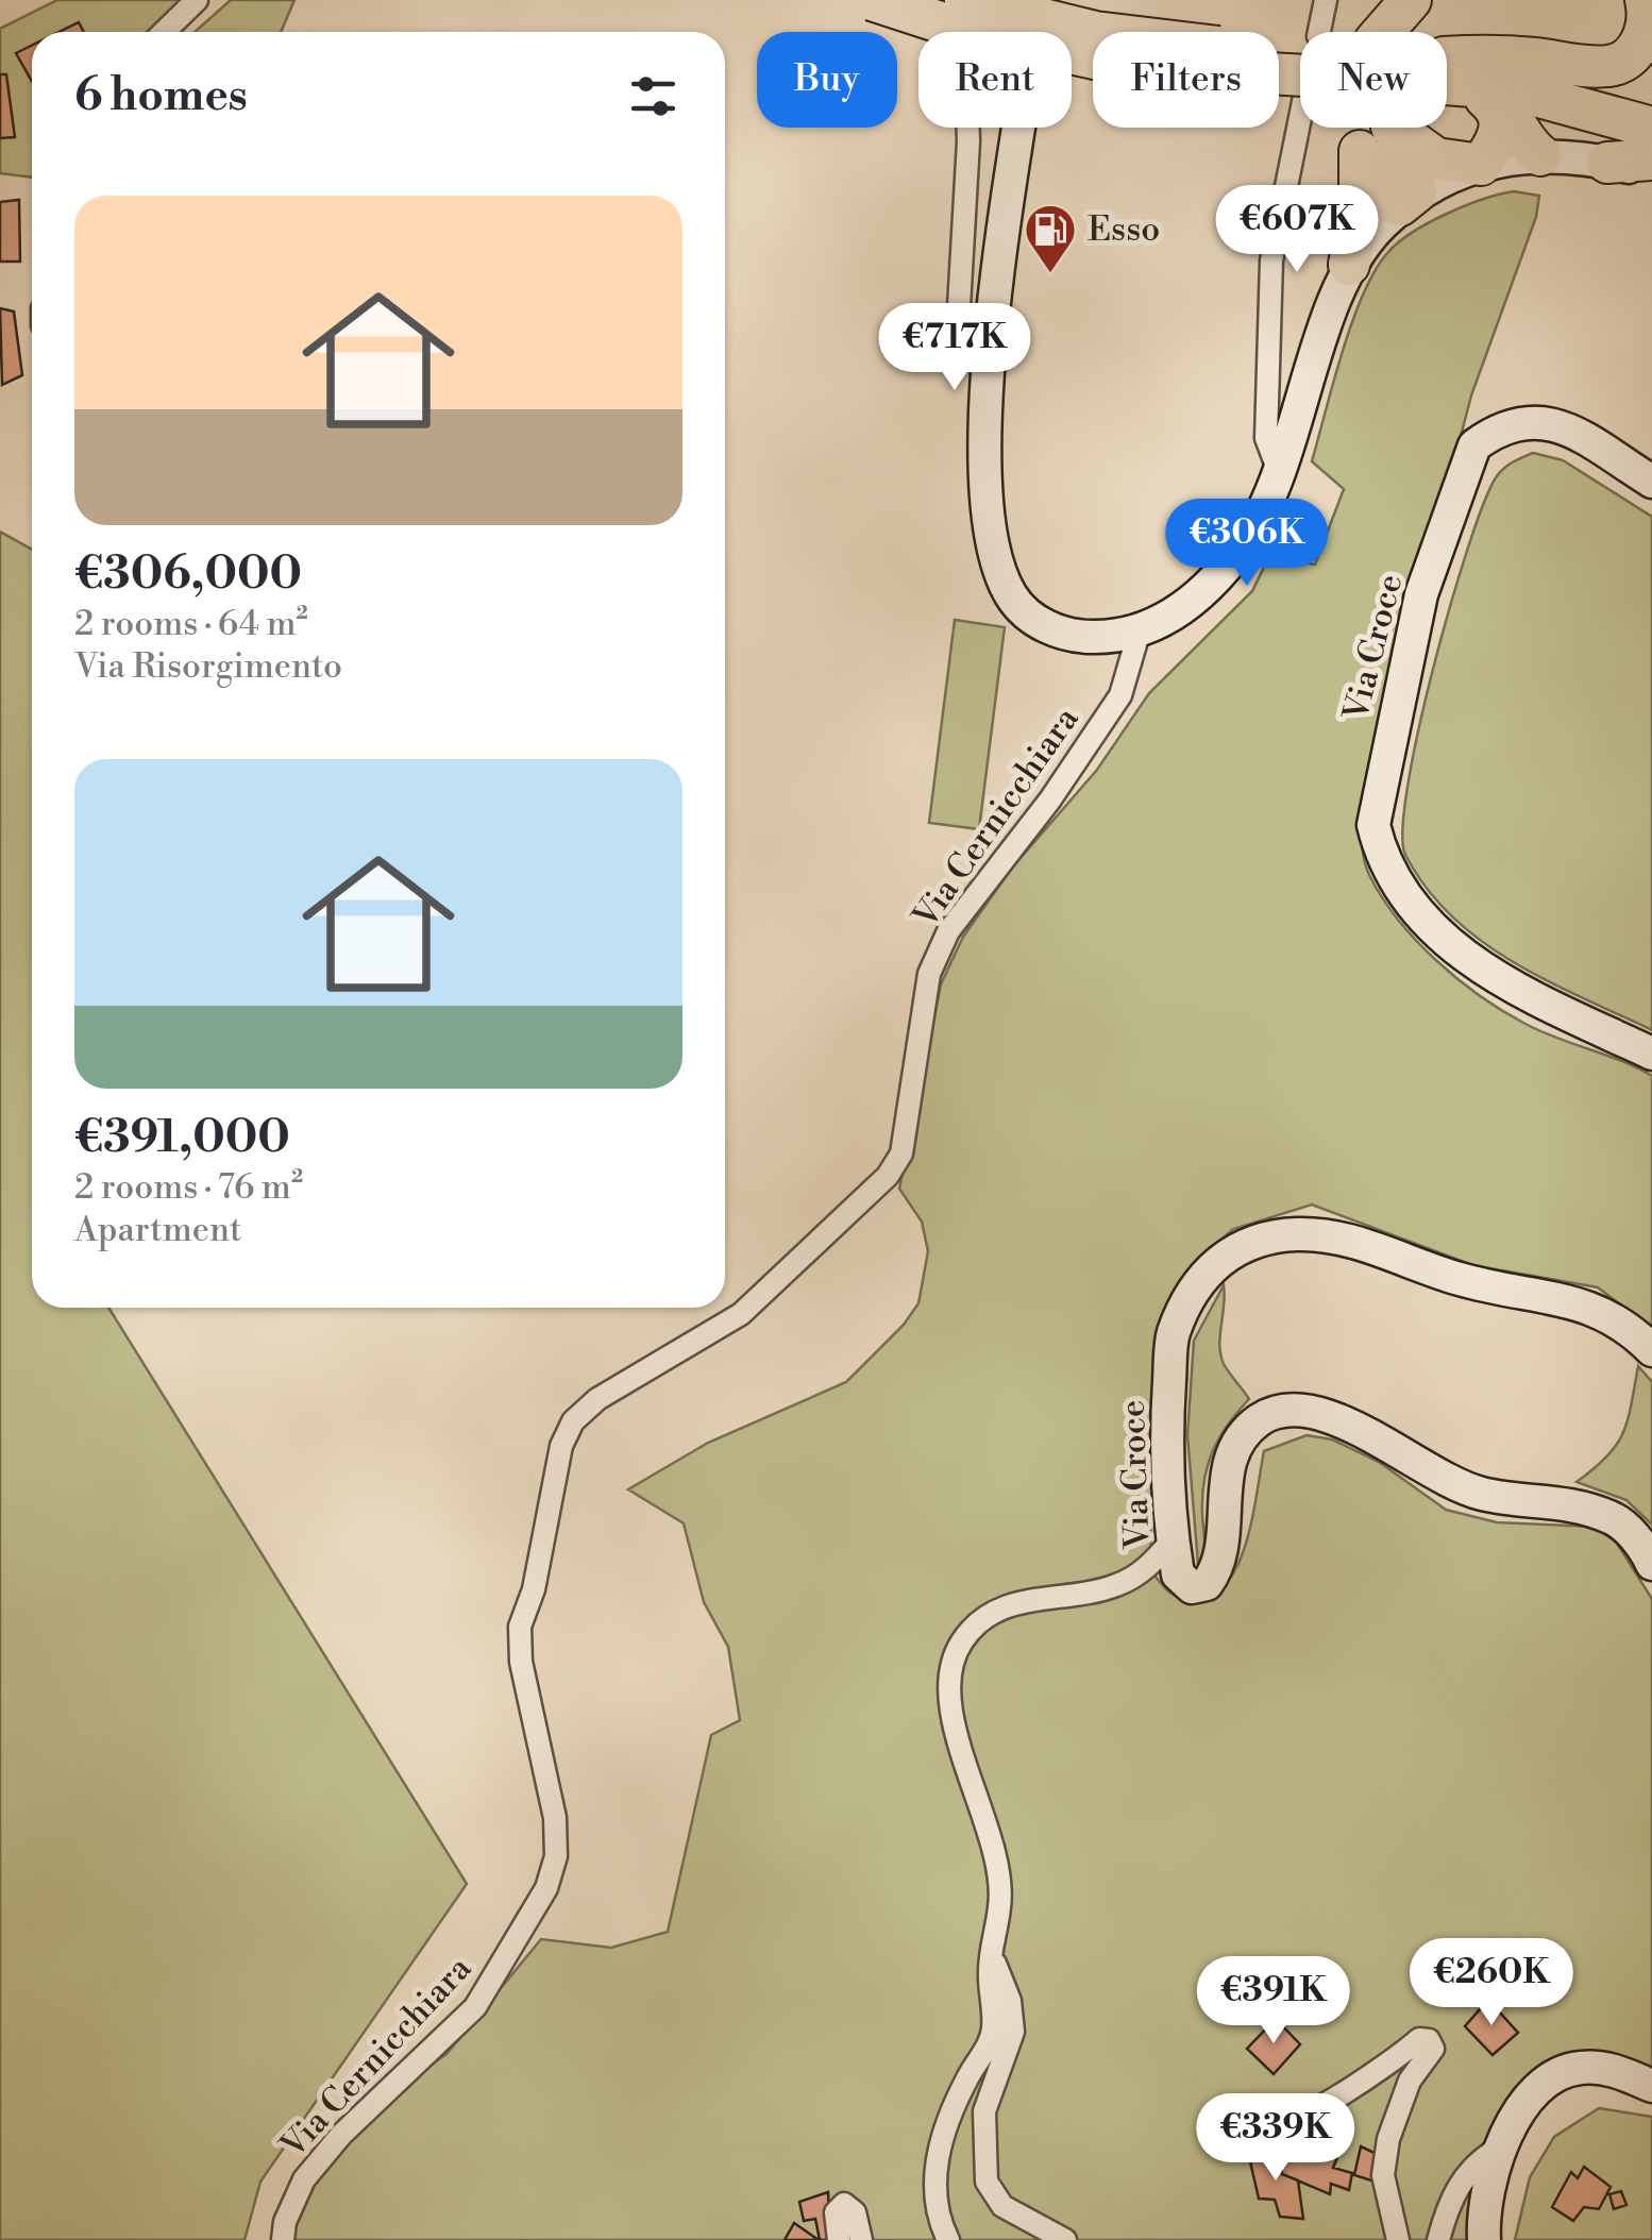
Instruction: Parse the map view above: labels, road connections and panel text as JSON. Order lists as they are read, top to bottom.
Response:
{
  "streets": {
    "street": ["Via Croce", "Via Cernicchiara"]
  },
  "places": {
    "fuel station": ["Esso"]
  },
  "page": {
    "chip": [
      "Buy",
      "Rent",
      "Filters",
      "New"
    ],
    "heading": "6 homes",
    "list": [
      {
        "name": "€306,000",
        "note": "2 rooms · 64 m² · Via Risorgimento"
      },
      {
        "name": "€391,000",
        "note": "2 rooms · 76 m² · Apartment"
      }
    ],
    "price": [
      "€607K",
      "€717K",
      "€306K",
      "€260K",
      "€391K",
      "€339K"
    ]
  }
}
